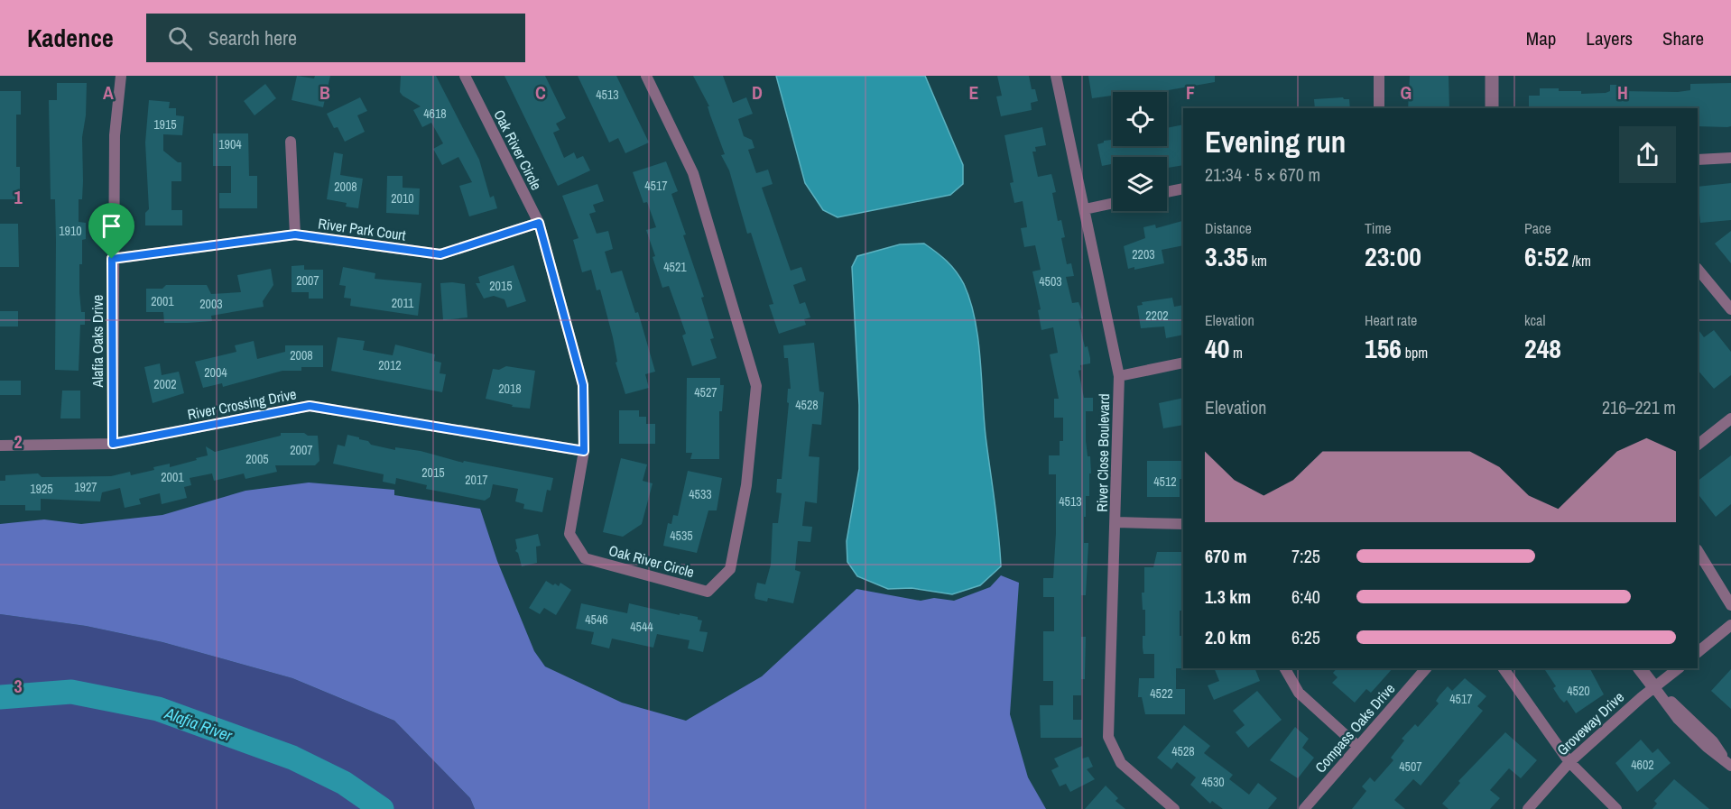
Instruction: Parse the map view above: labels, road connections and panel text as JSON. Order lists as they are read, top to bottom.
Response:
{
  "streets": {
    "street": [
      "Oak River Circle",
      "River Park Court",
      "Alafia Oaks Drive",
      "River Crossing Drive",
      "River Close Boulevard",
      "Groveway Drive",
      "Compass Oaks Drive"
    ]
  },
  "crossings": [
    ["Oak River Circle", "River Park Court"],
    ["Oak River Circle", "River Crossing Drive"],
    ["River Park Court", "Alafia Oaks Drive"],
    ["Alafia Oaks Drive", "River Crossing Drive"]
  ],
  "water": ["Alafia River"],
  "house_numbers": [
    "4513",
    "4618",
    "1915",
    "1904",
    "4517",
    "2008",
    "2010",
    "1910",
    "2203",
    "4521",
    "2007",
    "4503",
    "2015",
    "2001",
    "2011",
    "2003",
    "2202",
    "2008",
    "2012",
    "2004",
    "2002",
    "2018",
    "4527",
    "4528",
    "2007",
    "2005",
    "2015",
    "2001",
    "2017",
    "4512",
    "1927",
    "1925",
    "4533",
    "4513",
    "4535",
    "4546",
    "4544",
    "4520",
    "4522",
    "4517",
    "4528",
    "4602",
    "4507",
    "4530"
  ],
  "page": {
    "header": "Kadence",
    "search": "Search here",
    "nav": ["Map", "Layers", "Share"],
    "heading": ["Evening run", "21:34 · 5 × 670 m"],
    "stats": [
      ["Distance", "3.35 km"],
      ["Time", "23:00"],
      ["Pace", "6:52 /km"],
      ["Elevation", "40 m"],
      ["Heart rate", "156 bpm"],
      ["kcal", "248"]
    ],
    "chart": ["Elevation", "216–221 m"],
    "list": [
      {
        "name": "670 m",
        "note": "7:25"
      },
      {
        "name": "1.3 km",
        "note": "6:40"
      },
      {
        "name": "2.0 km",
        "note": "6:25"
      }
    ]
  },
  "grid": {
    "columns": [
      "A",
      "B",
      "C",
      "D",
      "E",
      "F",
      "G",
      "H"
    ],
    "rows": ["1", "2", "3"]
  }
}
